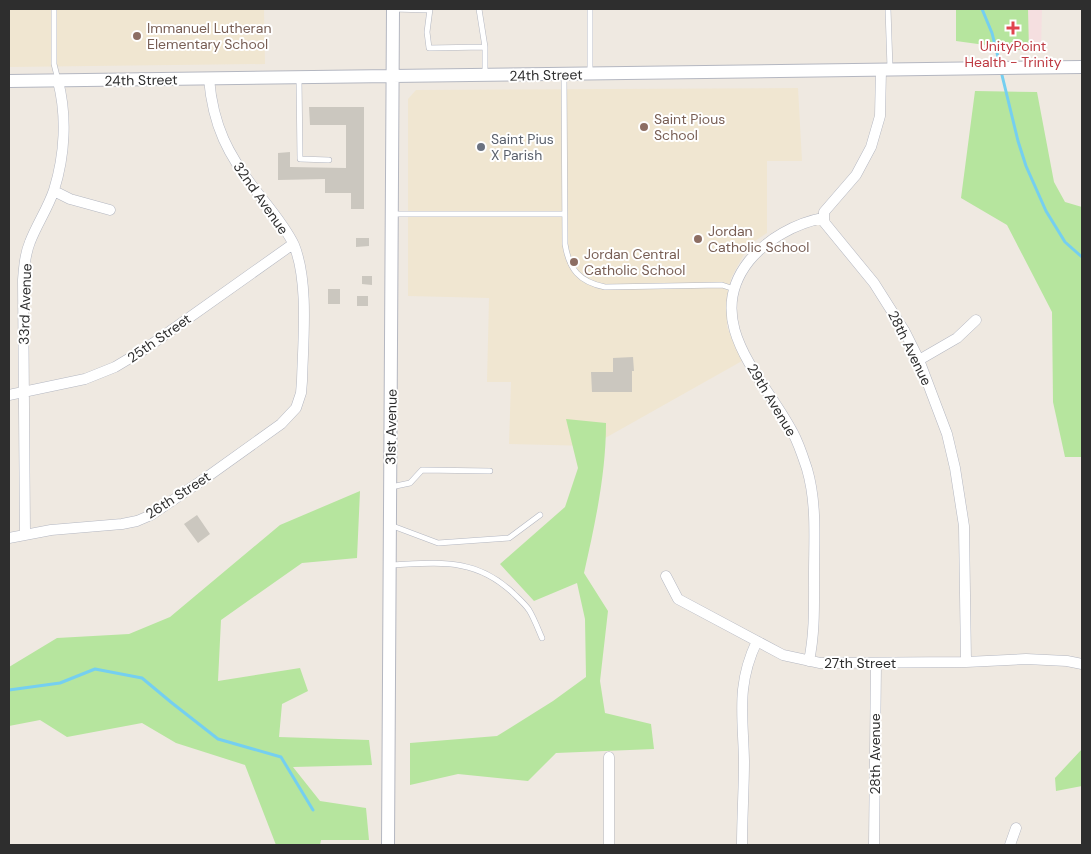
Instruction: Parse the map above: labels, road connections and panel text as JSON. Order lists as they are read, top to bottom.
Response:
{
  "streets": {
    "street": [
      "24th Street",
      "32nd Avenue",
      "33rd Avenue",
      "25th Street",
      "28th Avenue",
      "29th Avenue",
      "31st Avenue",
      "26th Street",
      "27th Street"
    ]
  },
  "crossings": [
    ["24th Street", "32nd Avenue"],
    ["24th Street", "33rd Avenue"],
    ["24th Street", "31st Avenue"],
    ["32nd Avenue", "25th Street"],
    ["32nd Avenue", "26th Street"],
    ["33rd Avenue", "25th Street"],
    ["33rd Avenue", "26th Street"],
    ["28th Avenue", "29th Avenue"],
    ["28th Avenue", "27th Street"],
    ["29th Avenue", "27th Street"]
  ],
  "places": {
    "health": ["UnityPoint Health - Trinity"],
    "other": [
      "Immanuel Lutheran Elementary School",
      "Saint Pious School",
      "Saint Pius X Parish",
      "Jordan Catholic School",
      "Jordan Central Catholic School"
    ]
  }
}
